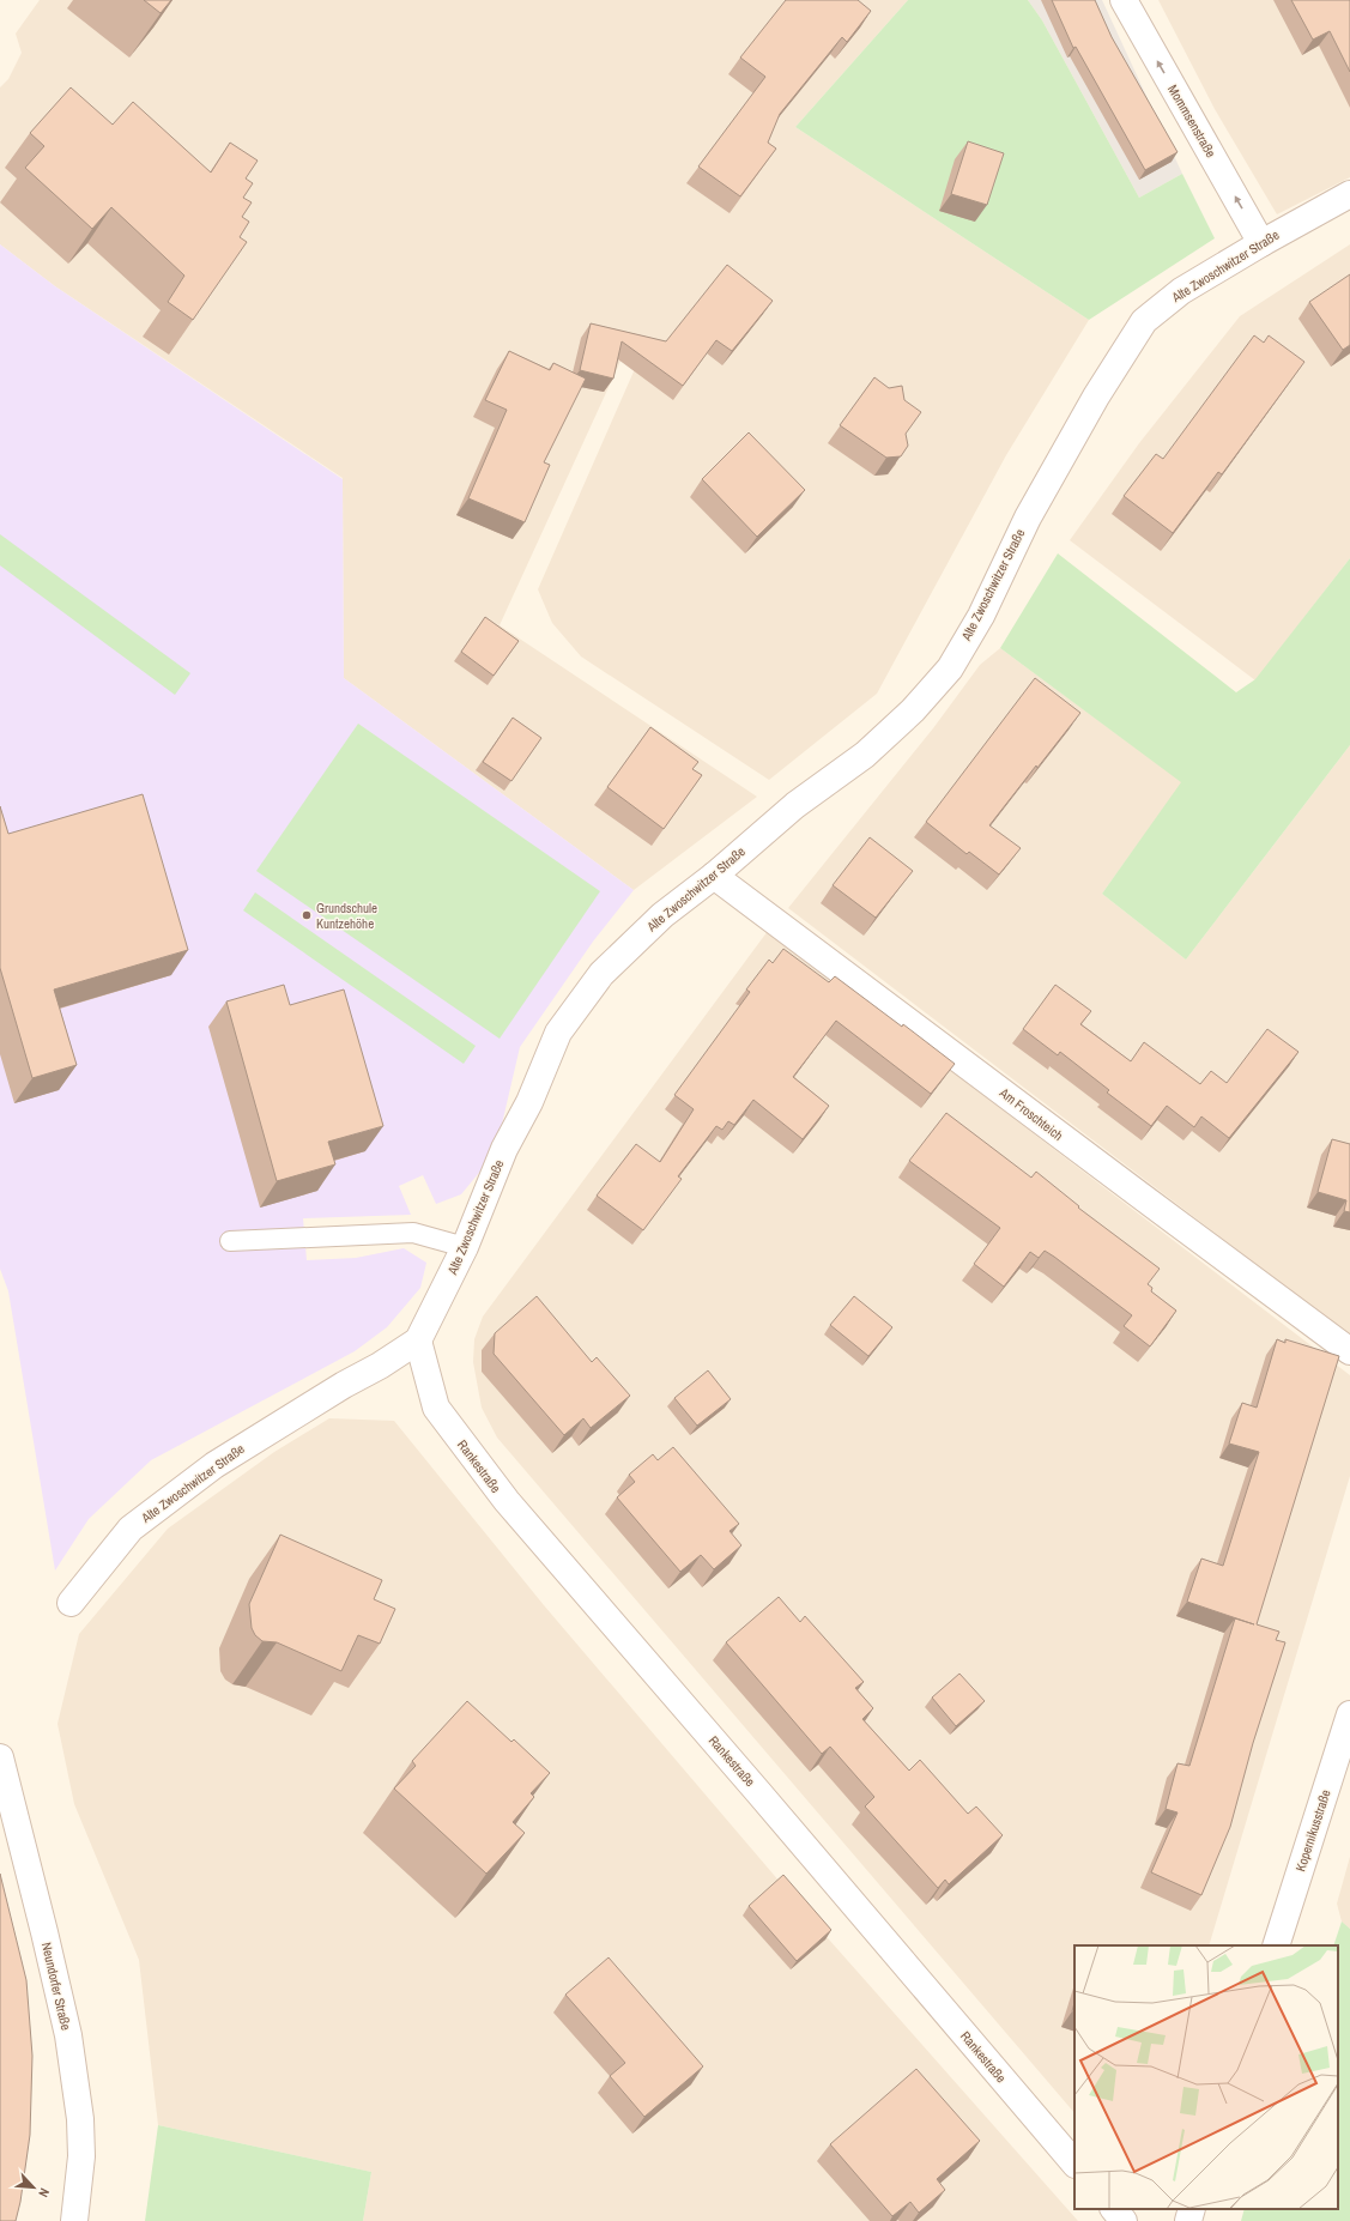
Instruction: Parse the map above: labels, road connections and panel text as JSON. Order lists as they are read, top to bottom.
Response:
{
  "streets": {
    "street": [
      "Mommsenstraße",
      "Alte Zwoschwitzer Straße",
      "Am Froschteich",
      "Rankestraße",
      "Kopernikusstraße",
      "Neundorfer Straße"
    ]
  },
  "crossings": [
    ["Mommsenstraße", "Alte Zwoschwitzer Straße"],
    ["Alte Zwoschwitzer Straße", "Am Froschteich"],
    ["Alte Zwoschwitzer Straße", "Rankestraße"]
  ],
  "one_way": ["Mommsenstraße"],
  "places": ["Grundschule Kuntzehöhe"],
  "north": "bottom right"
}
